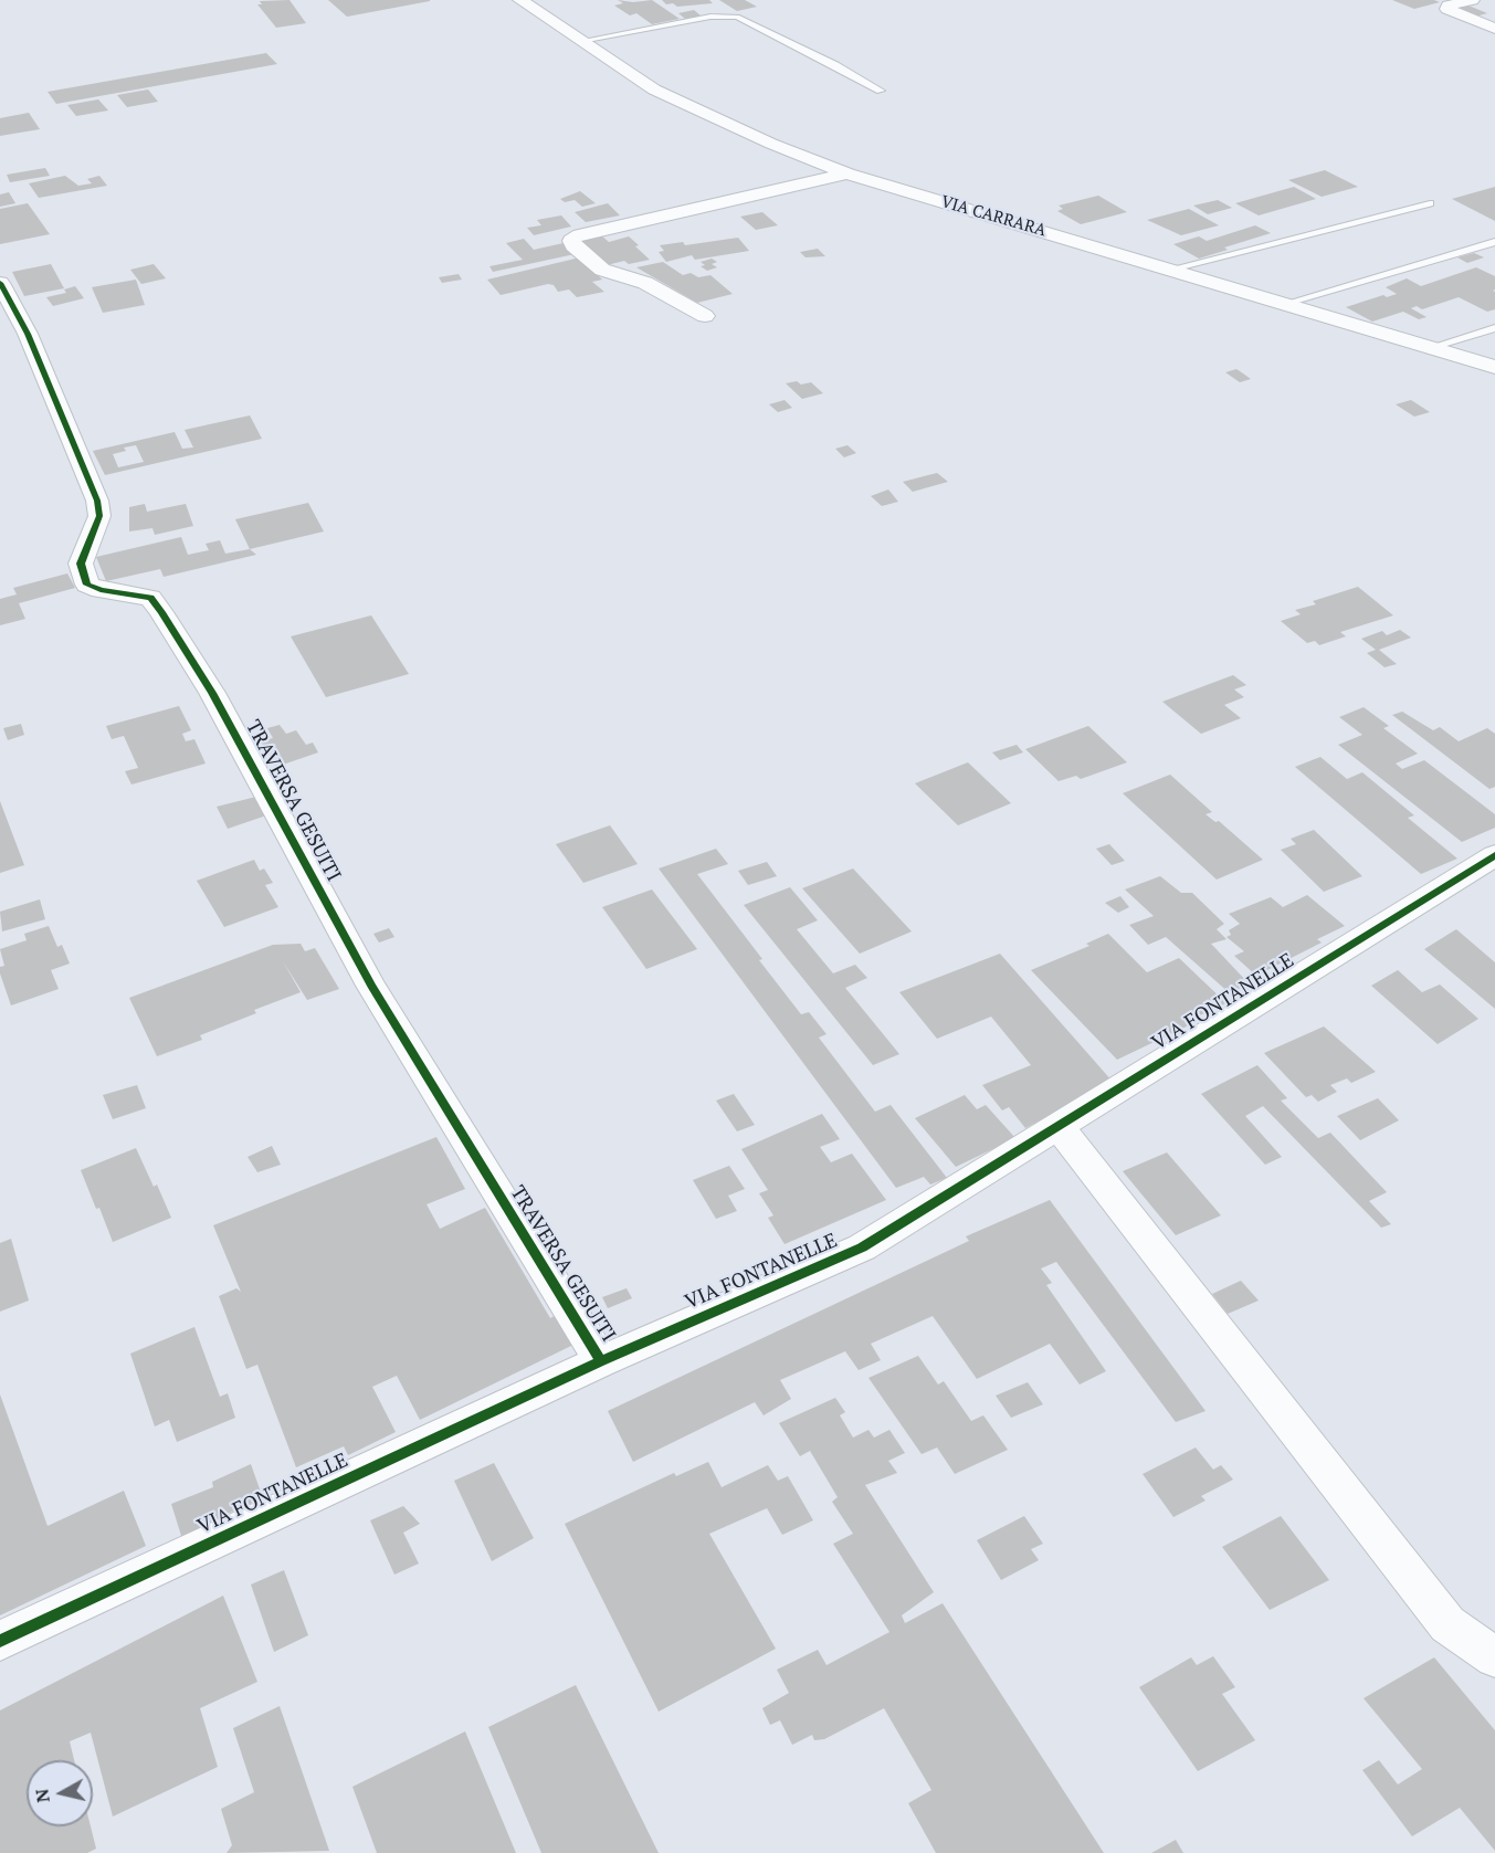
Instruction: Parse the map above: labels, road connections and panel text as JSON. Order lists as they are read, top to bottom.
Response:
{
  "streets": {
    "street": ["VIA CARRARA", "TRAVERSA GESUITI", "VIA FONTANELLE"]
  },
  "crossings": [
    ["TRAVERSA GESUITI", "VIA FONTANELLE"]
  ],
  "north": "left"
}
